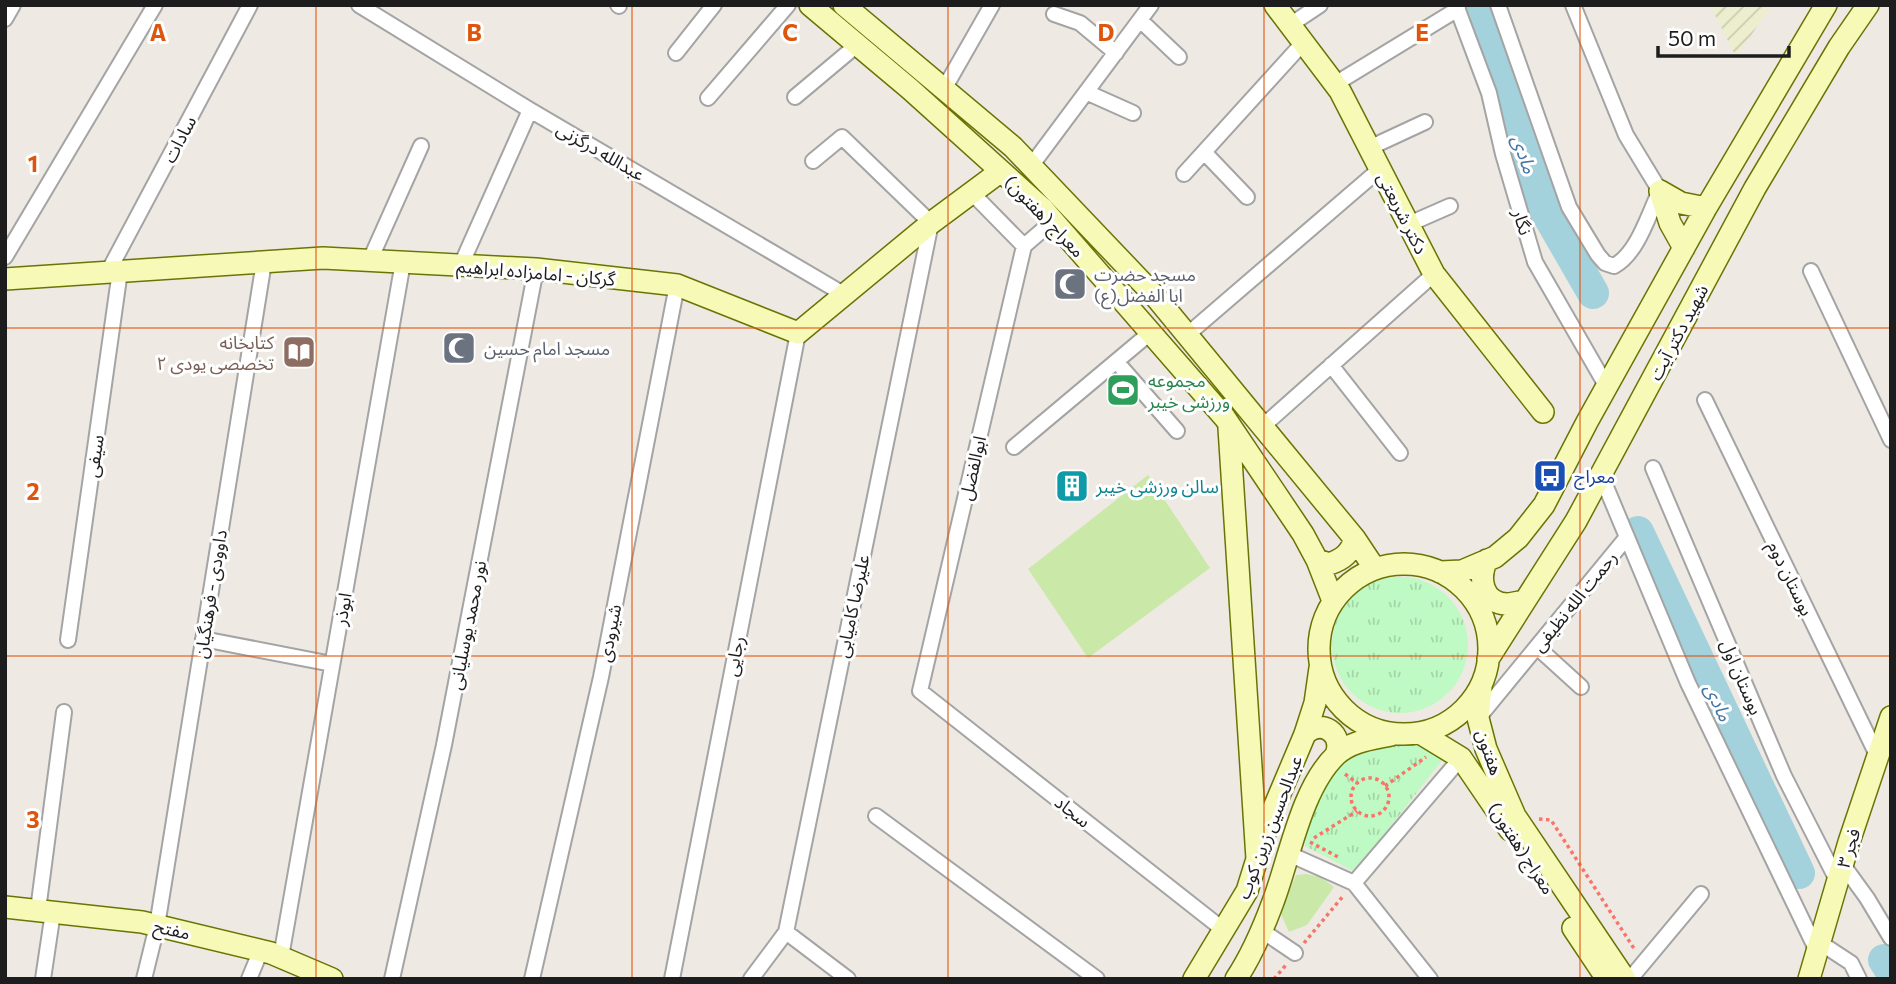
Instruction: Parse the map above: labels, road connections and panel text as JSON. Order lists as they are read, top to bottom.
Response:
{
  "streets": {
    "main road": [
      "دکتر شریعتی",
      "معراج (هفتون)",
      "گرکان - امامزاده ابراهیم",
      "شهید دکتر آیت",
      "هفتون",
      "عبدالحسین زرین کوب",
      "فجر ۳",
      "مفتح"
    ],
    "street": [
      "سادات",
      "عبدالله درگزنی",
      "نگار",
      "سیفی",
      "ابوالفضل",
      "بوستان دوم",
      "داوودی - فرهنگیان",
      "رحمت الله نظیفی",
      "علیرضا کامیابی",
      "ابوذر",
      "نور محمد یوسلیانی",
      "شیرودی",
      "رجایی",
      "بوستان اول",
      "سجاد"
    ]
  },
  "crossings": [
    ["سادات", "گرکان - امامزاده ابراهیم"],
    ["سادات", "سیفی"],
    ["معراج (هفتون)", "شهید دکتر آیت"],
    ["معراج (هفتون)", "هفتون"],
    ["معراج (هفتون)", "عبدالحسین زرین کوب"],
    ["نگار", "شهید دکتر آیت"],
    ["گرکان - امامزاده ابراهیم", "سیفی"],
    ["گرکان - امامزاده ابراهیم", "داوودی - فرهنگیان"],
    ["گرکان - امامزاده ابراهیم", "ابوذر"],
    ["گرکان - امامزاده ابراهیم", "نور محمد یوسلیانی"],
    ["گرکان - امامزاده ابراهیم", "شیرودی"],
    ["گرکان - امامزاده ابراهیم", "رجایی"],
    ["شهید دکتر آیت", "رحمت الله نظیفی"],
    ["شهید دکتر آیت", "هفتون"],
    ["شهید دکتر آیت", "عبدالحسین زرین کوب"],
    ["ابوالفضل", "سجاد"],
    ["بوستان دوم", "فجر ۳"],
    ["داوودی - فرهنگیان", "مفتح"],
    ["رحمت الله نظیفی", "هفتون"],
    ["ابوذر", "مفتح"],
    ["بوستان اول", "فجر ۳"],
    ["هفتون", "عبدالحسین زرین کوب"],
    ["سجاد", "عبدالحسین زرین کوب"]
  ],
  "water": ["مادی"],
  "places": {
    "mosque": ["مسجد حضرت ابا الفضل(ع)", "مسجد امام حسین"],
    "library": ["کتابخانه تخصصی یودی ۲"],
    "sports": ["مجموعه ورزشی خیبر"],
    "bus stop": ["معراج"],
    "building": ["سالن ورزشی خیبر"]
  },
  "scale_bar": "50 m",
  "grid": {
    "columns": [
      "A",
      "B",
      "C",
      "D",
      "E"
    ],
    "rows": ["1", "2", "3"]
  }
}
